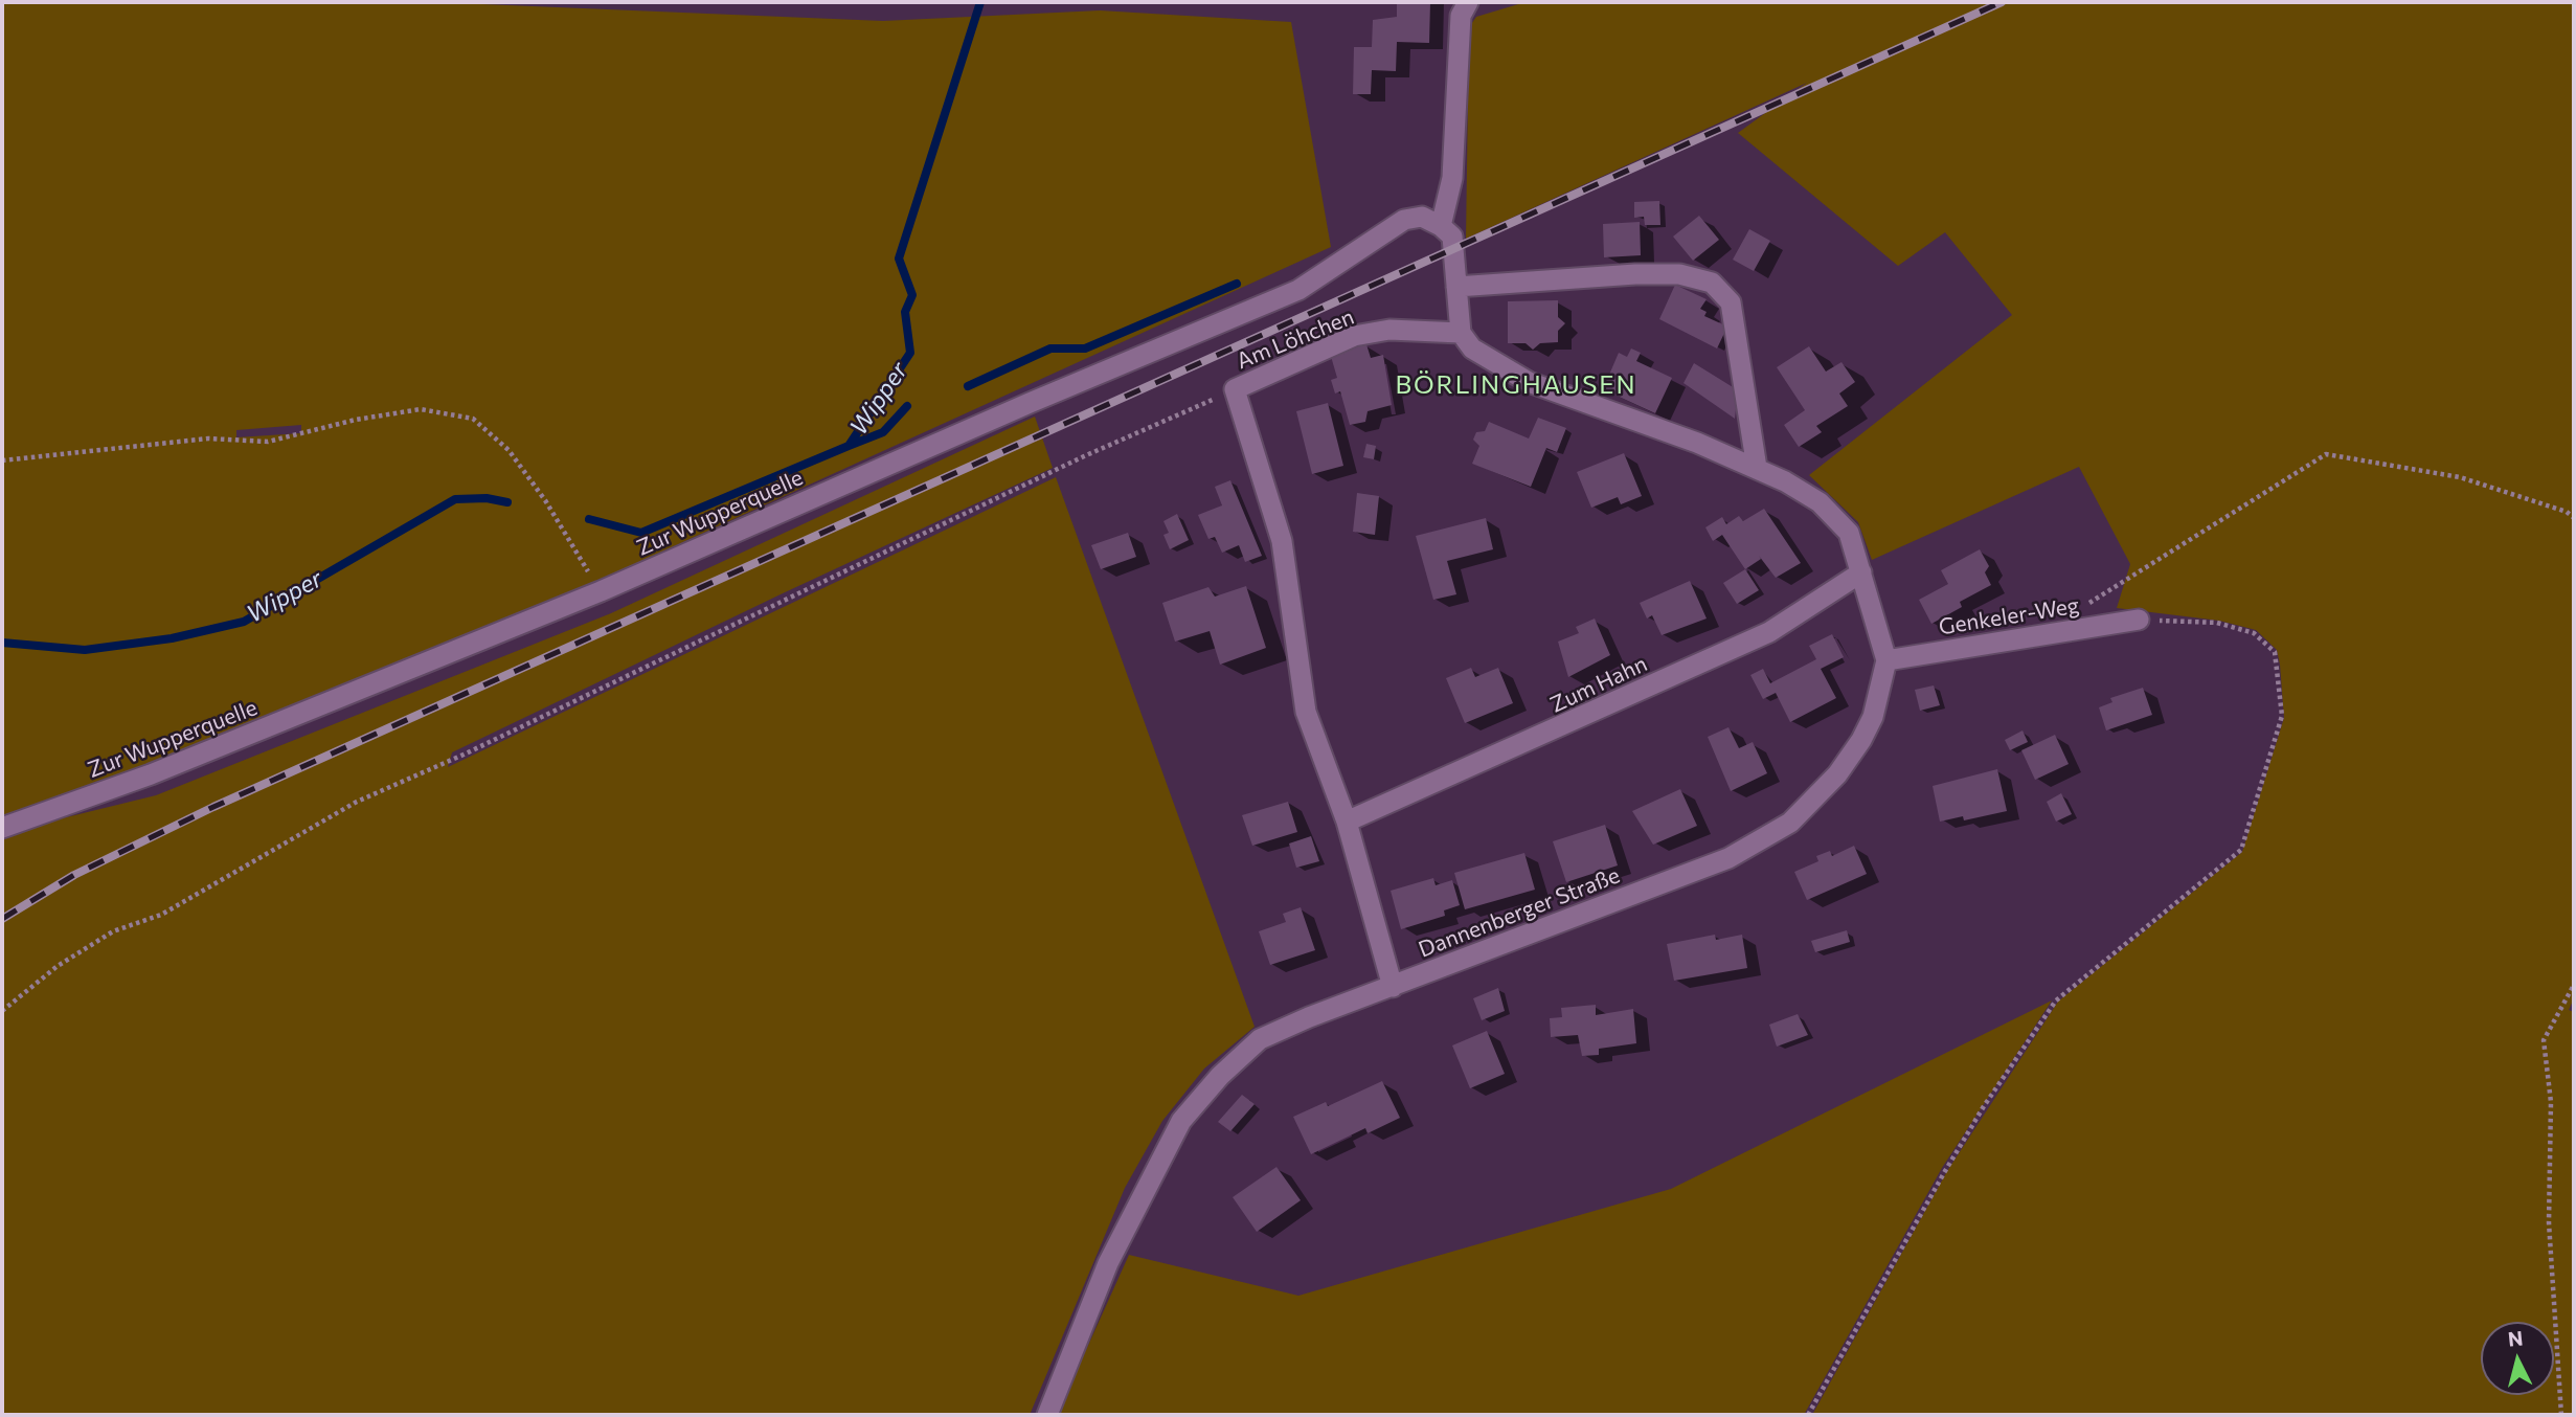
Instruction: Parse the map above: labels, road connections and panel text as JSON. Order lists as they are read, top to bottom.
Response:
{
  "streets": {
    "street": [
      "Am Löhchen",
      "Zur Wupperquelle",
      "Genkeler-Weg",
      "Zum Hahn",
      "Dannenberger Straße"
    ]
  },
  "crossings": [
    ["Am Löhchen", "Dannenberger Straße"],
    ["Genkeler-Weg", "Dannenberger Straße"],
    ["Zum Hahn", "Dannenberger Straße"]
  ],
  "districts": ["BÖRLINGHAUSEN"],
  "water": ["Wipper"],
  "north": "top"
}
